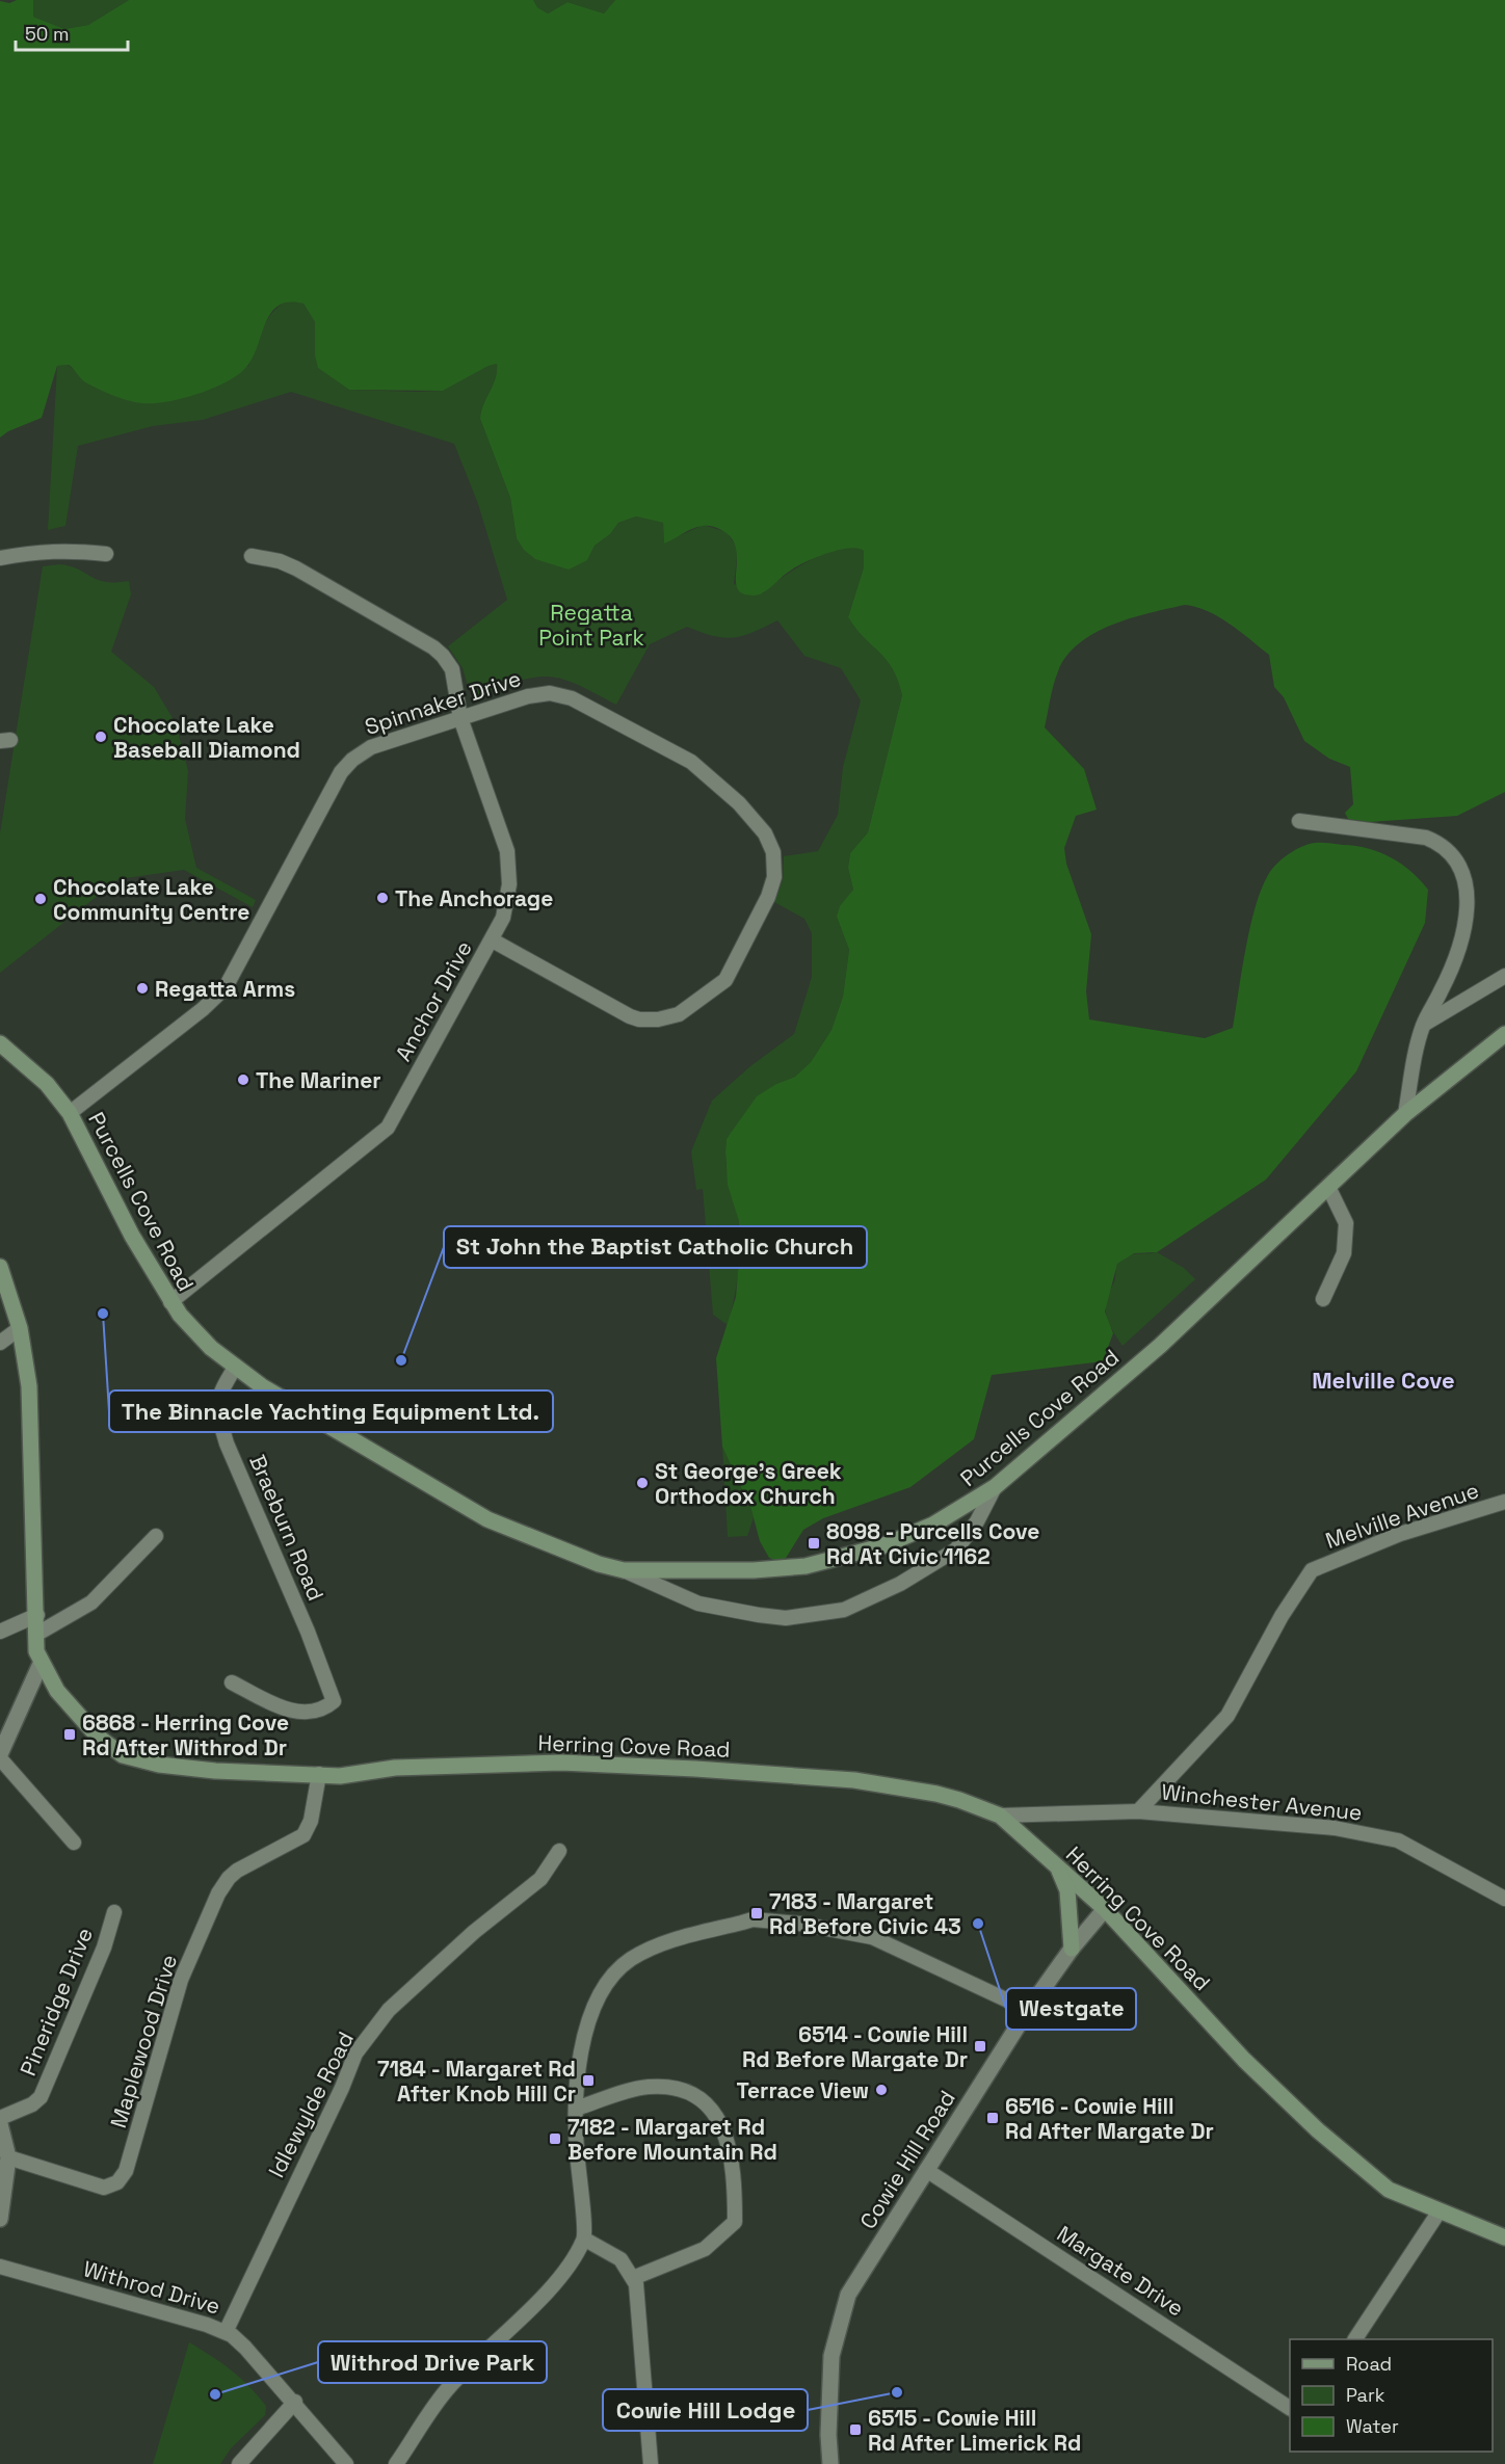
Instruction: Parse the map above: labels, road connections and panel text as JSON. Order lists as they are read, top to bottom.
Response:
{
  "streets": {
    "main road": ["Purcells Cove Road", "Herring Cove Road"],
    "street": [
      "Spinnaker Drive",
      "Anchor Drive",
      "Melville Avenue",
      "Braeburn Road",
      "Winchester Avenue",
      "Pineridge Drive",
      "Maplewood Drive",
      "Idlewylde Road",
      "Cowie Hill Road",
      "Margate Drive",
      "Withrod Drive"
    ]
  },
  "crossings": [
    ["Spinnaker Drive", "Anchor Drive"],
    ["Spinnaker Drive", "Purcells Cove Road"],
    ["Anchor Drive", "Purcells Cove Road"],
    ["Purcells Cove Road", "Braeburn Road"],
    ["Melville Avenue", "Winchester Avenue"],
    ["Herring Cove Road", "Winchester Avenue"],
    ["Herring Cove Road", "Maplewood Drive"],
    ["Herring Cove Road", "Cowie Hill Road"],
    ["Idlewylde Road", "Withrod Drive"],
    ["Cowie Hill Road", "Margate Drive"]
  ],
  "districts": ["Melville Cove"],
  "parks": ["Regatta Point Park"],
  "places": {
    "other": [
      "Chocolate Lake Baseball Diamond",
      "The Anchorage",
      "Chocolate Lake Community Centre",
      "Regatta Arms",
      "The Mariner",
      "The Binnacle Yachting Equipment Ltd.",
      "St John the Baptist Catholic Church",
      "St George's Greek Orthodox Church",
      "Westgate",
      "Terrace View",
      "Cowie Hill Lodge",
      "Withrod Drive Park"
    ],
    "transit": [
      "8098 - Purcells Cove Rd At Civic 1162",
      "6868 - Herring Cove Rd After Withrod Dr",
      "7183 - Margaret Rd Before Civic 43",
      "6514 - Cowie Hill Rd Before Margate Dr",
      "7184 - Margaret Rd After Knob Hill Cr",
      "6516 - Cowie Hill Rd After Margate Dr",
      "7182 - Margaret Rd Before Mountain Rd",
      "6515 - Cowie Hill Rd After Limerick Rd"
    ]
  },
  "legend": ["Road", "Park", "Water"],
  "scale_bar": "50 m"
}
